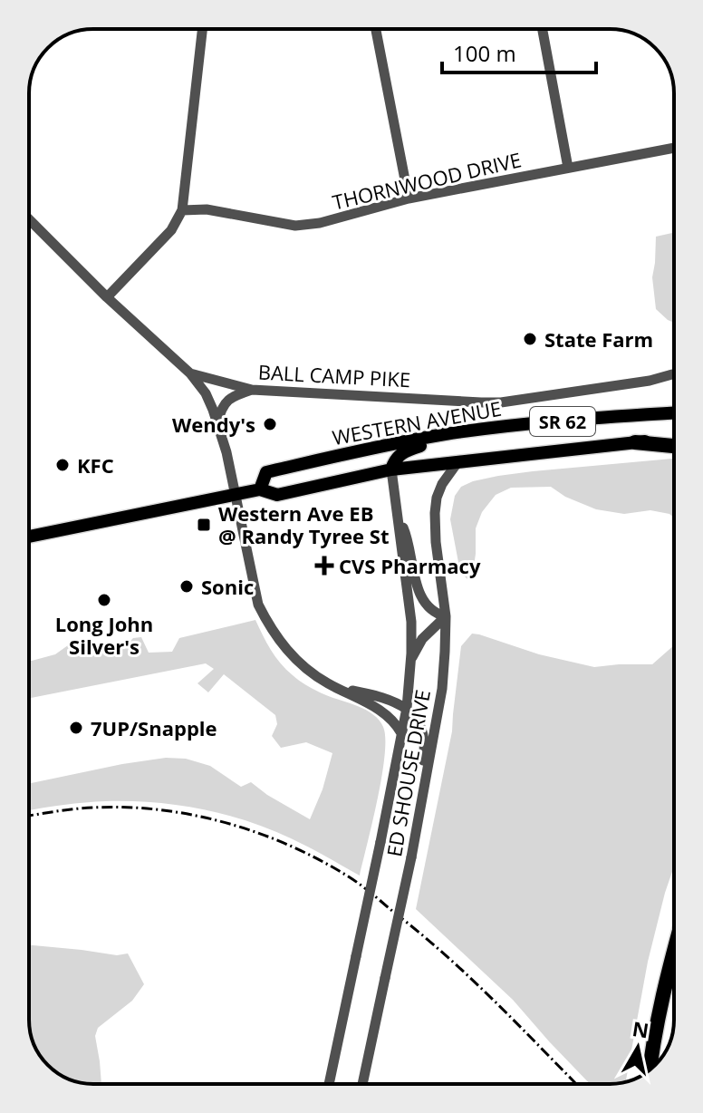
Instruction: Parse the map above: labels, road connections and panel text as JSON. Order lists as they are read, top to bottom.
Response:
{
  "streets": {
    "main road": ["SR 62", "WESTERN AVENUE"],
    "street": ["THORNWOOD DRIVE", "BALL CAMP PIKE", "ED SHOUSE DRIVE"]
  },
  "crossings": [
    ["WESTERN AVENUE", "ED SHOUSE DRIVE"]
  ],
  "places": {
    "other": [
      "State Farm",
      "Wendy's",
      "KFC",
      "Sonic",
      "Long John Silver's",
      "7UP/Snapple"
    ],
    "transit": ["Western Ave EB @ Randy Tyree St"],
    "health": ["CVS Pharmacy"]
  },
  "scale_bar": "100 m",
  "north": "top"
}
